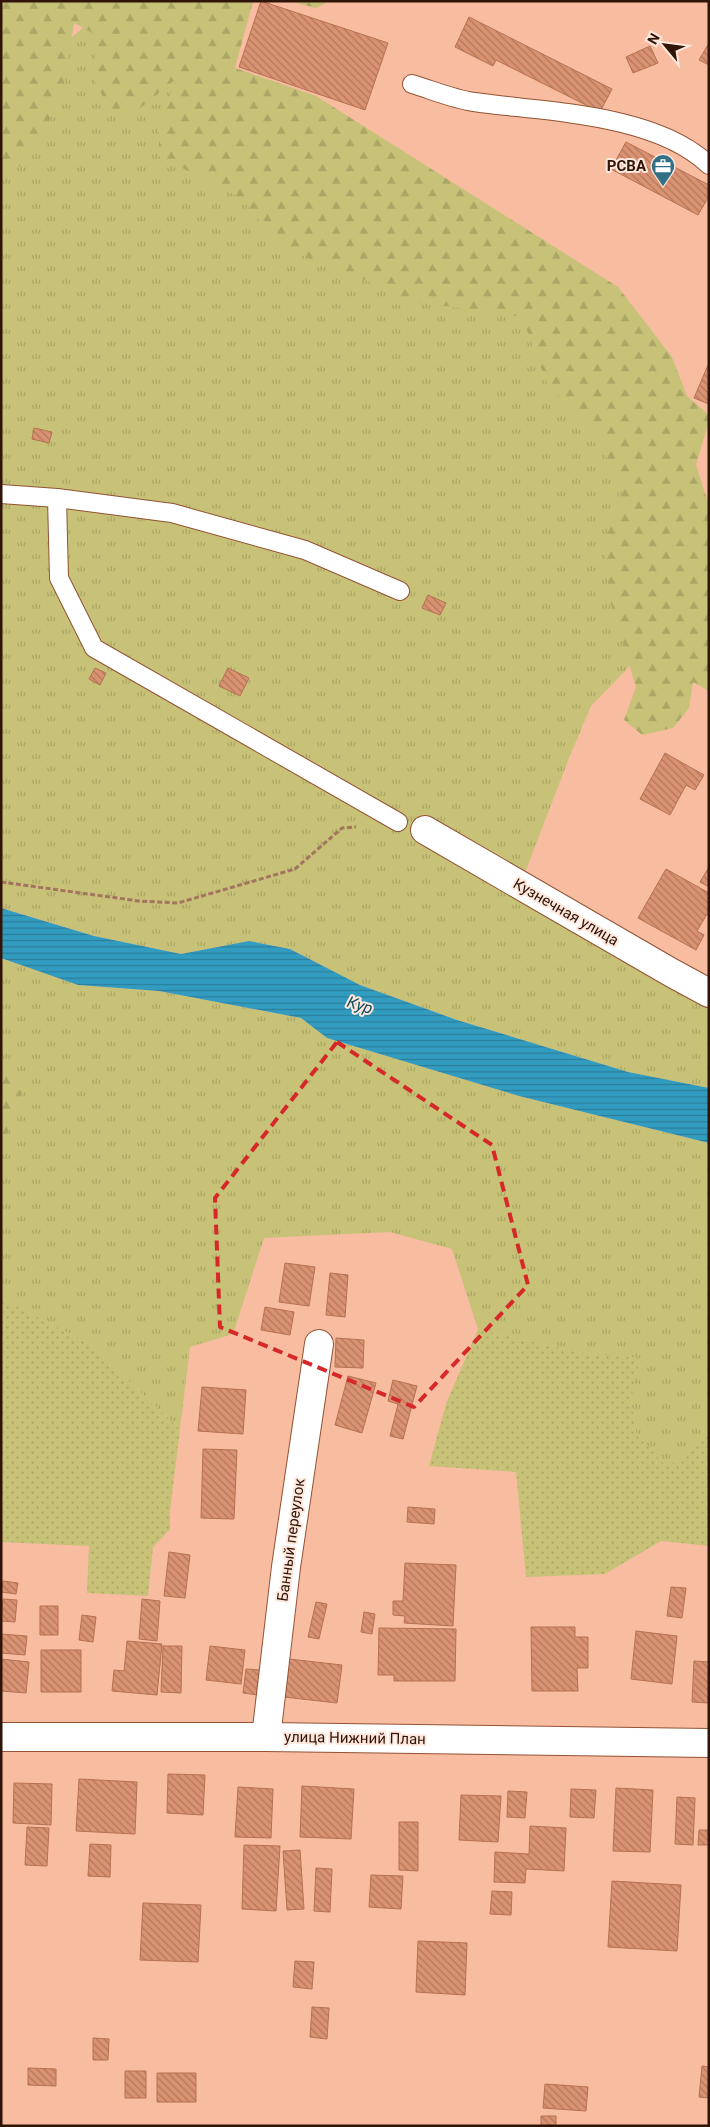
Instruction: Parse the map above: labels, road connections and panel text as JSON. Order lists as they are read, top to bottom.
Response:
{
  "streets": {
    "street": ["Кузнечная улица", "Банный переулок", "улица Нижний План"]
  },
  "crossings": [
    ["Банный переулок", "улица Нижний План"]
  ],
  "water": ["Кур"],
  "places": {
    "office": ["РСВА"]
  },
  "north": "top left"
}
